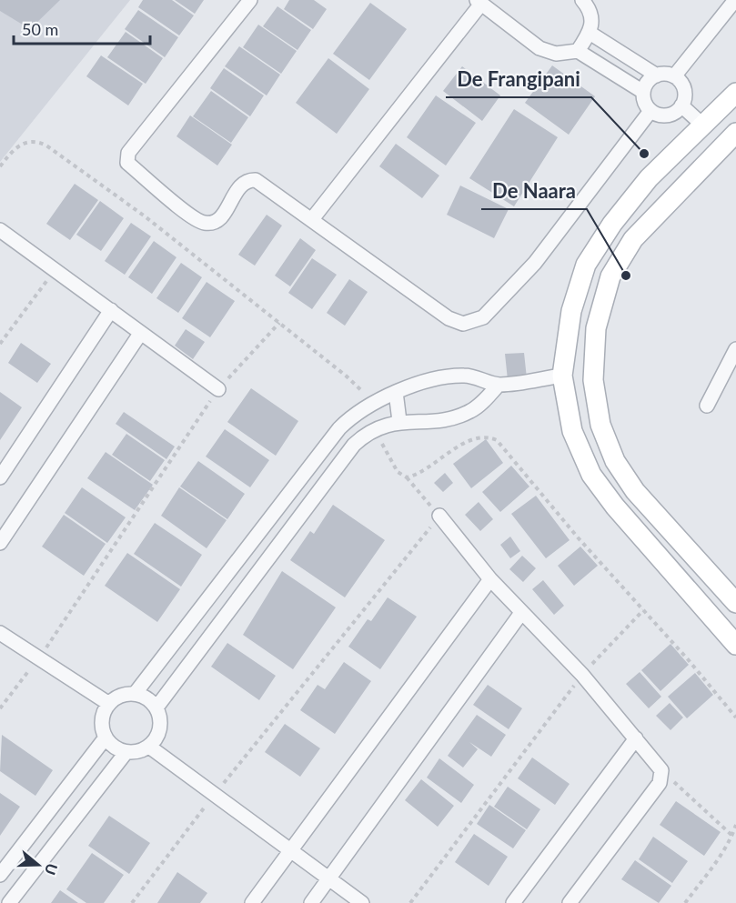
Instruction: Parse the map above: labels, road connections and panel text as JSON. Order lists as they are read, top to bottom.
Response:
{
  "places": ["De Frangipani", "De Naara"],
  "scale_bar": "50 m",
  "north": "right"
}
